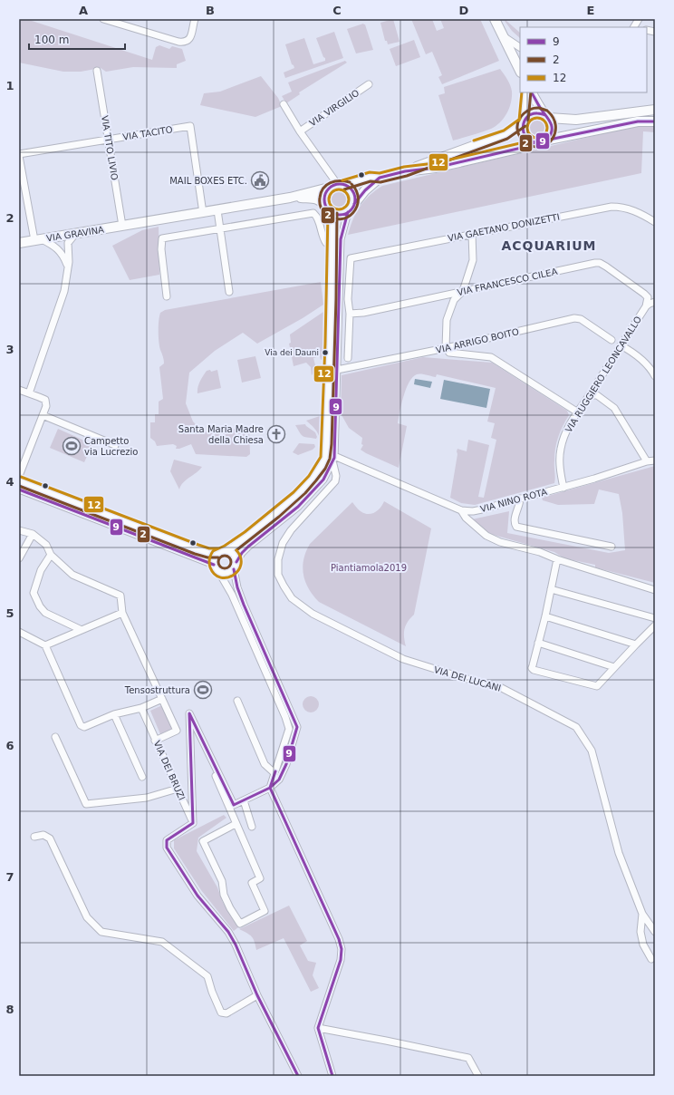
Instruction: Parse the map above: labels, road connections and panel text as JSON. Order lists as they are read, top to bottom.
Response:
{
  "streets": {
    "main road": ["VIA GRAVINA"],
    "street": [
      "VIA VIRGILIO",
      "VIA TACITO",
      "VIA TITO LIVIO",
      "VIA GAETANO DONIZETTI",
      "VIA FRANCESCO CILEA",
      "VIA ARRIGO BOITO",
      "VIA RUGGIERO LEONCAVALLO",
      "VIA NINO ROTA",
      "VIA DEI LUCANI",
      "VIA DEI BRUZI"
    ]
  },
  "crossings": [
    ["VIA TACITO", "VIA TITO LIVIO"],
    ["VIA TACITO", "VIA GRAVINA"],
    ["VIA TITO LIVIO", "VIA GRAVINA"],
    ["VIA GAETANO DONIZETTI", "VIA FRANCESCO CILEA"],
    ["VIA FRANCESCO CILEA", "VIA RUGGIERO LEONCAVALLO"],
    ["VIA RUGGIERO LEONCAVALLO", "VIA NINO ROTA"]
  ],
  "districts": ["ACQUARIUM"],
  "parks": ["Piantiamola2019"],
  "places": {
    "public building": ["MAIL BOXES ETC."],
    "other": ["Via dei Dauni"],
    "church": ["Santa Maria Madre della Chiesa"],
    "sports": ["Campetto via Lucrezio", "Tensostruttura"]
  },
  "lines": ["transit line 9", "transit line 2", "transit line 12"],
  "legend": ["9", "2", "12"],
  "scale_bar": "100 m",
  "grid": {
    "columns": [
      "A",
      "B",
      "C",
      "D",
      "E"
    ],
    "rows": [
      "1",
      "2",
      "3",
      "4",
      "5",
      "6",
      "7",
      "8"
    ]
  }
}
